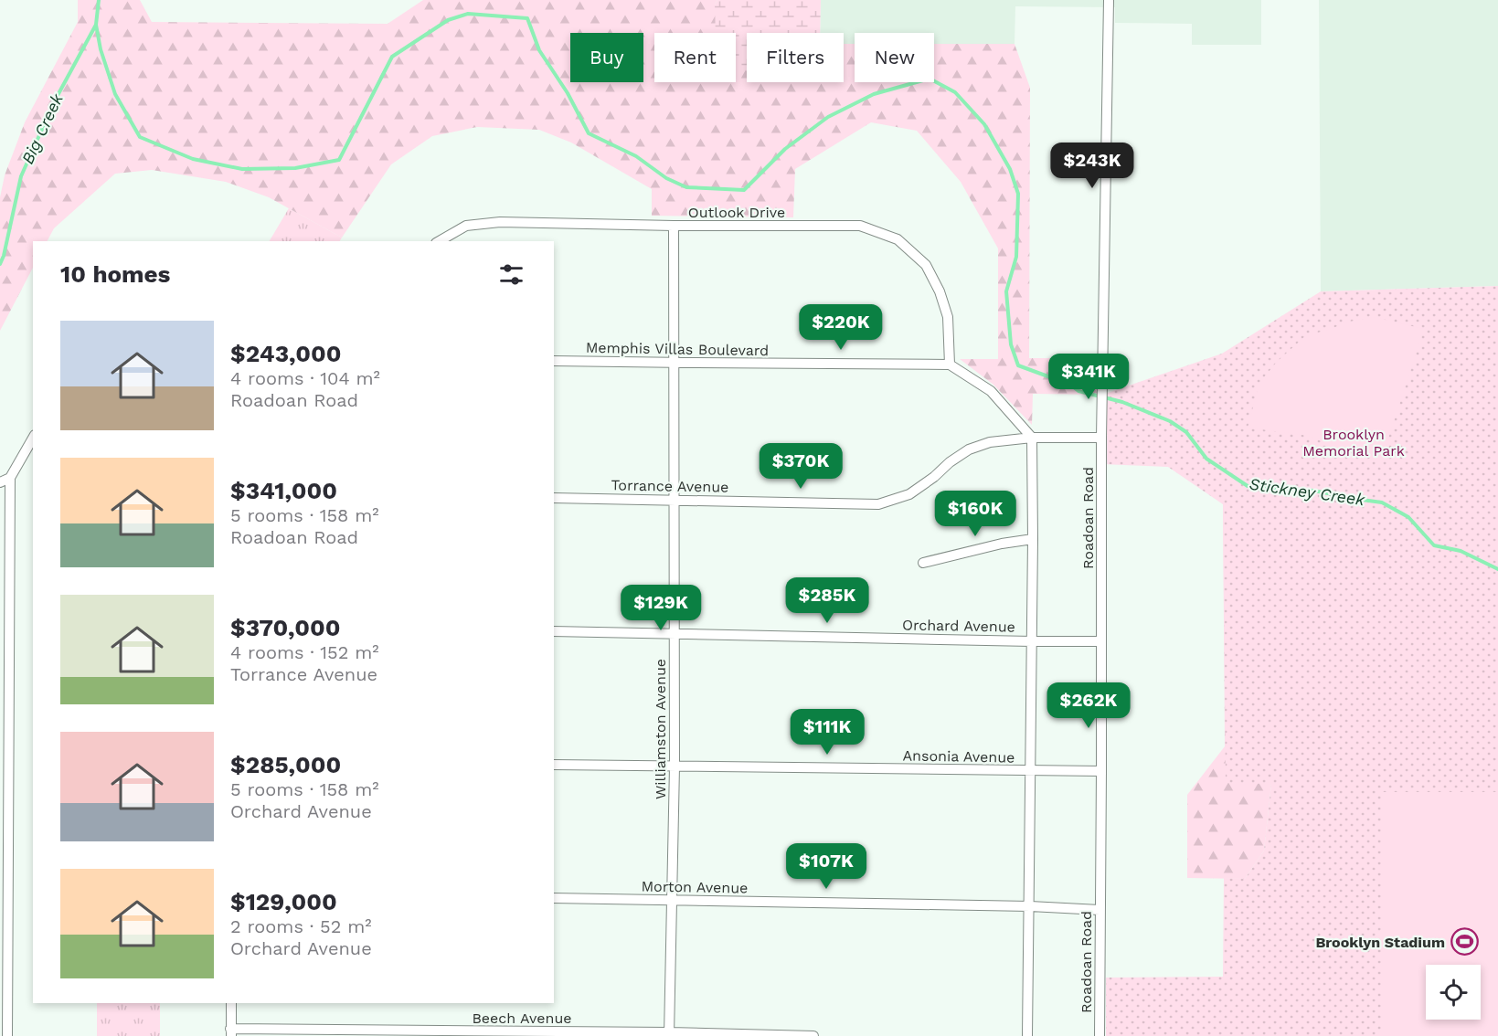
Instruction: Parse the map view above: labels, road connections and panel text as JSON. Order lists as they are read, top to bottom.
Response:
{
  "streets": {
    "street": [
      "Outlook Drive",
      "Memphis Villas Boulevard",
      "Torrance Avenue",
      "Roadoan Road",
      "Orchard Avenue",
      "Williamston Avenue",
      "Ansonia Avenue",
      "Morton Avenue",
      "Beech Avenue"
    ]
  },
  "crossings": [
    ["Outlook Drive", "Memphis Villas Boulevard"],
    ["Outlook Drive", "Williamston Avenue"],
    ["Memphis Villas Boulevard", "Williamston Avenue"],
    ["Torrance Avenue", "Williamston Avenue"],
    ["Roadoan Road", "Orchard Avenue"],
    ["Roadoan Road", "Ansonia Avenue"],
    ["Roadoan Road", "Morton Avenue"],
    ["Orchard Avenue", "Williamston Avenue"],
    ["Williamston Avenue", "Ansonia Avenue"],
    ["Williamston Avenue", "Morton Avenue"],
    ["Williamston Avenue", "Beech Avenue"]
  ],
  "water": ["Big Creek", "Stickney Creek"],
  "parks": ["Brooklyn Memorial Park"],
  "places": {
    "sports": ["Brooklyn Stadium"]
  },
  "page": {
    "chip": [
      "Buy",
      "Rent",
      "Filters",
      "New"
    ],
    "price": [
      "$243K",
      "$220K",
      "$341K",
      "$370K",
      "$160K",
      "$285K",
      "$129K",
      "$262K",
      "$111K",
      "$107K"
    ],
    "heading": "10 homes",
    "list": [
      {
        "name": "$243,000",
        "note": "4 rooms · 104 m² · Roadoan Road"
      },
      {
        "name": "$341,000",
        "note": "5 rooms · 158 m² · Roadoan Road"
      },
      {
        "name": "$370,000",
        "note": "4 rooms · 152 m² · Torrance Avenue"
      },
      {
        "name": "$285,000",
        "note": "5 rooms · 158 m² · Orchard Avenue"
      },
      {
        "name": "$129,000",
        "note": "2 rooms · 52 m² · Orchard Avenue"
      }
    ]
  }
}
